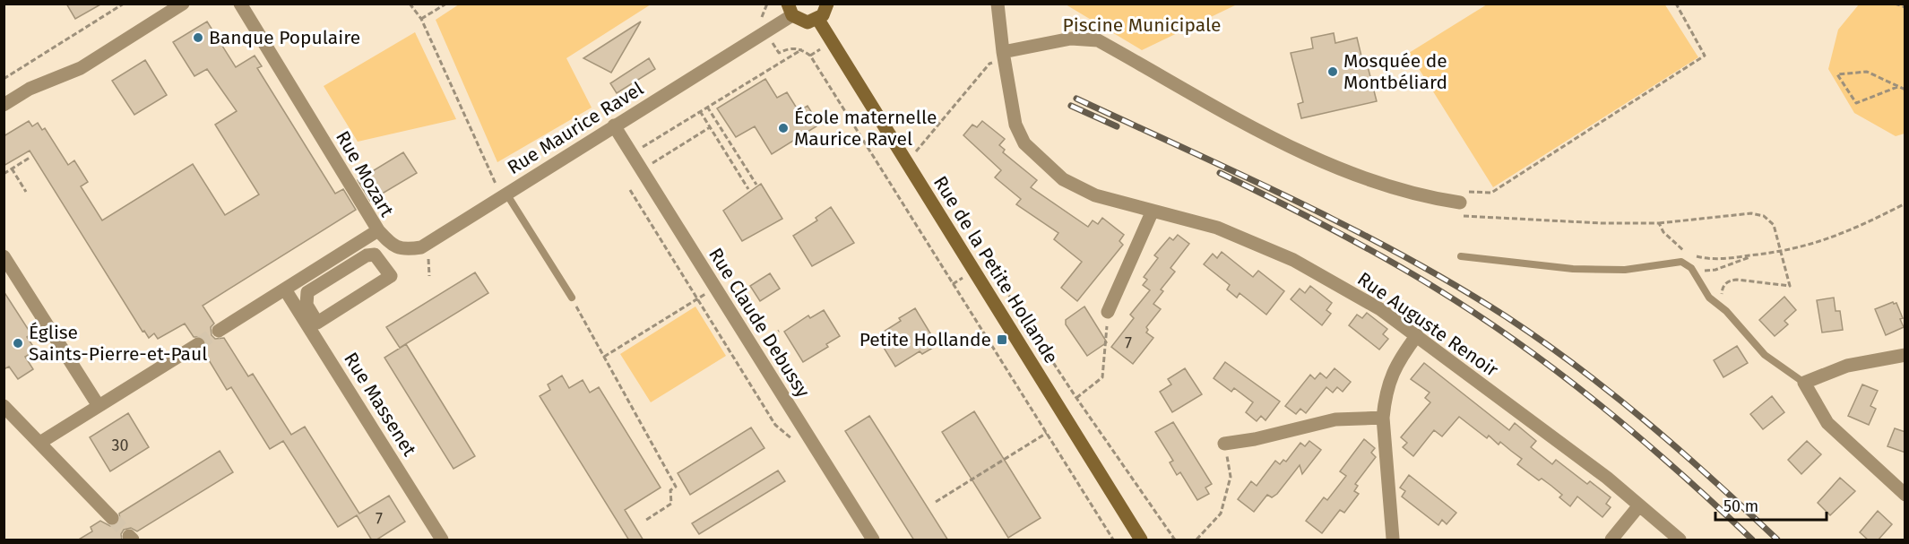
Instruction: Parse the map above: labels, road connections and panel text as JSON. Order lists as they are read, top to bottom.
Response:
{
  "streets": {
    "street": [
      "Rue Maurice Ravel",
      "Rue Mozart",
      "Rue de la Petite Hollande",
      "Rue Claude Debussy",
      "Rue Auguste Renoir",
      "Rue Massenet"
    ]
  },
  "crossings": [
    ["Rue Maurice Ravel", "Rue Mozart"],
    ["Rue Maurice Ravel", "Rue Claude Debussy"],
    ["Rue Mozart", "Rue Massenet"]
  ],
  "parks": ["Piscine Municipale"],
  "places": {
    "other": [
      "Banque Populaire",
      "Mosquée de Montbéliard",
      "École maternelle Maurice Ravel",
      "Église Saints-Pierre-et-Paul"
    ],
    "transit": ["Petite Hollande"]
  },
  "house_numbers": ["7", "30", "7"],
  "scale_bar": "50 m"
}
